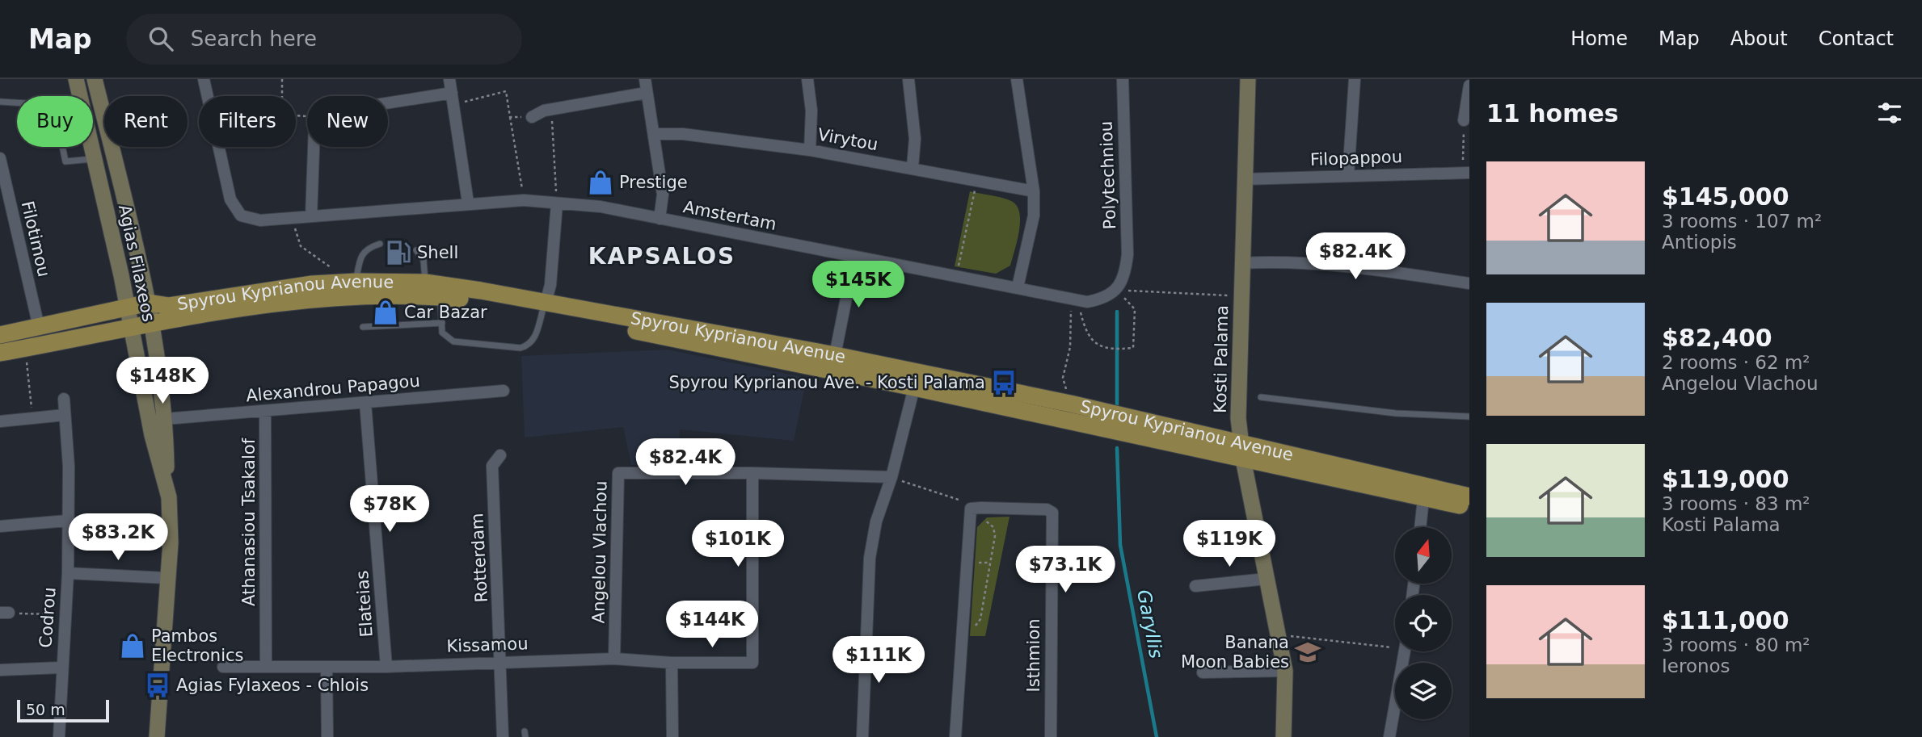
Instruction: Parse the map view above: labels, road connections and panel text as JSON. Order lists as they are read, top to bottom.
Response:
{
  "streets": {
    "main road": ["Agias Filaxeos", "Spyrou Kyprianou Avenue", "Kosti Palama"],
    "street": [
      "Virytou",
      "Filopappou",
      "Polytechniou",
      "Amstertam",
      "Filotimou",
      "Alexandrou Papagou",
      "Athanasiou Tsakalof",
      "Angelou Vlachou",
      "Rotterdam",
      "Elateias",
      "Codrou",
      "Kissamou",
      "Isthmion"
    ]
  },
  "crossings": [
    ["Filopappou", "Kosti Palama"],
    ["Polytechniou", "Amstertam"],
    ["Filotimou", "Spyrou Kyprianou Avenue"],
    ["Agias Filaxeos", "Spyrou Kyprianou Avenue"],
    ["Agias Filaxeos", "Alexandrou Papagou"],
    ["Spyrou Kyprianou Avenue", "Kosti Palama"],
    ["Alexandrou Papagou", "Athanasiou Tsakalof"],
    ["Alexandrou Papagou", "Elateias"],
    ["Athanasiou Tsakalof", "Kissamou"],
    ["Angelou Vlachou", "Kissamou"],
    ["Rotterdam", "Kissamou"],
    ["Elateias", "Kissamou"]
  ],
  "districts": ["KAPSALOS"],
  "water": ["Garyllis"],
  "places": {
    "shop": ["Prestige", "Car Bazar", "Pambos Electronics"],
    "fuel station": ["Shell"],
    "bus stop": ["Spyrou Kyprianou Ave. - Kosti Palama", "Agias Fylaxeos - Chlois"],
    "school or university": ["Banana Moon Babies"]
  },
  "scale_bar": "50 m",
  "north": "top",
  "page": {
    "header": "Map",
    "search": "Search here",
    "nav": [
      "Home",
      "Map",
      "About",
      "Contact"
    ],
    "heading": "11 homes",
    "chip": [
      "Buy",
      "Rent",
      "Filters",
      "New"
    ],
    "list": [
      {
        "name": "$145,000",
        "note": "3 rooms · 107 m² · Antiopis"
      },
      {
        "name": "$82,400",
        "note": "2 rooms · 62 m² · Angelou Vlachou"
      },
      {
        "name": "$119,000",
        "note": "3 rooms · 83 m² · Kosti Palama"
      },
      {
        "name": "$111,000",
        "note": "3 rooms · 80 m² · Ieronos"
      }
    ],
    "price": [
      "$82.4K",
      "$145K",
      "$148K",
      "$82.4K",
      "$78K",
      "$83.2K",
      "$101K",
      "$119K",
      "$73.1K",
      "$144K",
      "$111K"
    ],
    "scale": "50 m"
  }
}
